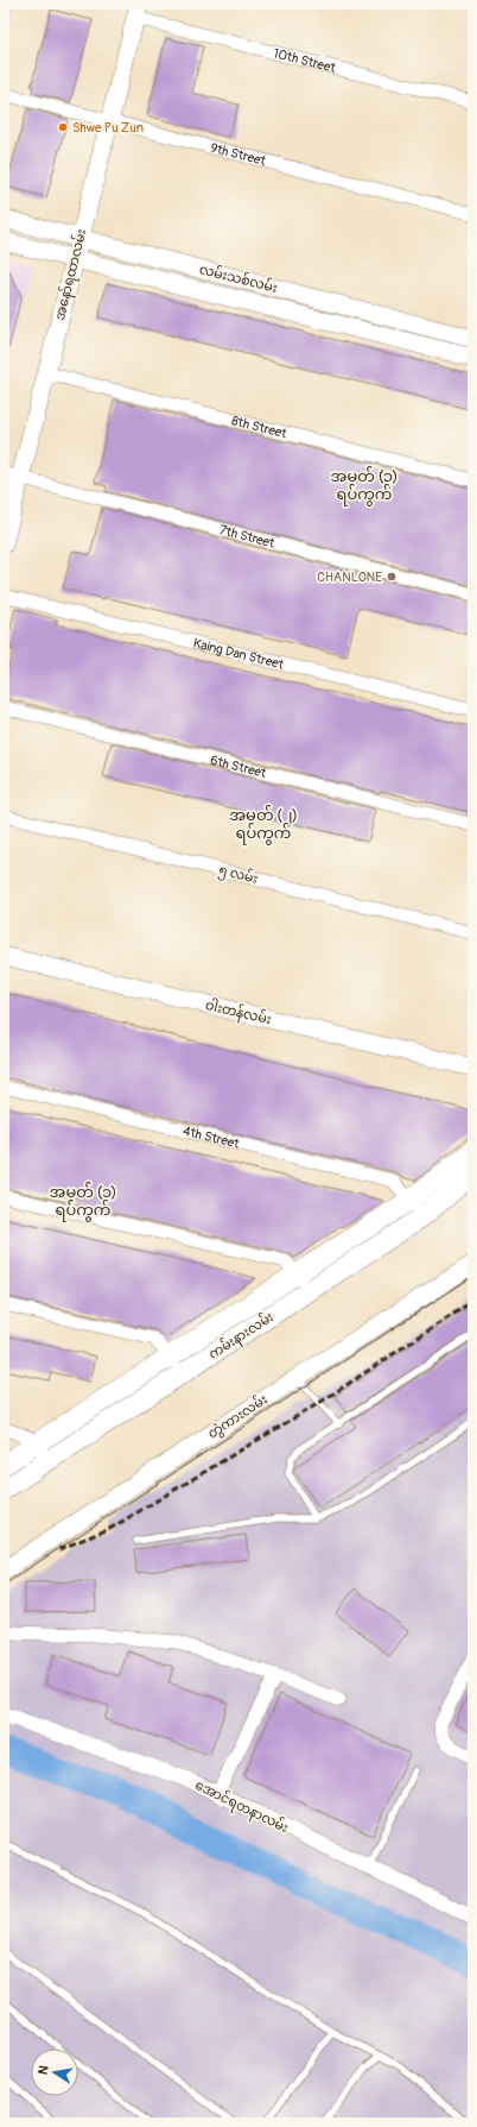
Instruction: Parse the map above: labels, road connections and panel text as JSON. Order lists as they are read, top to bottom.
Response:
{
  "streets": {
    "main road": [
      "အနော်ရထာလမ်း",
      "လမ်းသစ်လမ်း",
      "ဝါးတန်လမ်း",
      "ကမ်းနားလမ်း",
      "တွဲကားလမ်း"
    ],
    "street": [
      "10th Street",
      "9th Street",
      "8th Street",
      "7th Street",
      "Kaing Dan Street",
      "6th Street",
      "၅ လမ်း",
      "4th Street",
      "အောင်ရတနာလမ်း"
    ]
  },
  "crossings": [
    ["10th Street", "အနော်ရထာလမ်း"],
    ["9th Street", "အနော်ရထာလမ်း"],
    ["အနော်ရထာလမ်း", "လမ်းသစ်လမ်း"],
    ["အနော်ရထာလမ်း", "8th Street"],
    ["အနော်ရထာလမ်း", "7th Street"],
    ["4th Street", "ကမ်းနားလမ်း"]
  ],
  "districts": ["အမှတ် (၃) ရပ်ကွက်", "အမှတ် (၂) ရပ်ကွက်", "အမှတ် (၁) ရပ်ကွက်"],
  "places": ["Shwe Pu Zun", "CHANLONE"],
  "north": "left"
}
